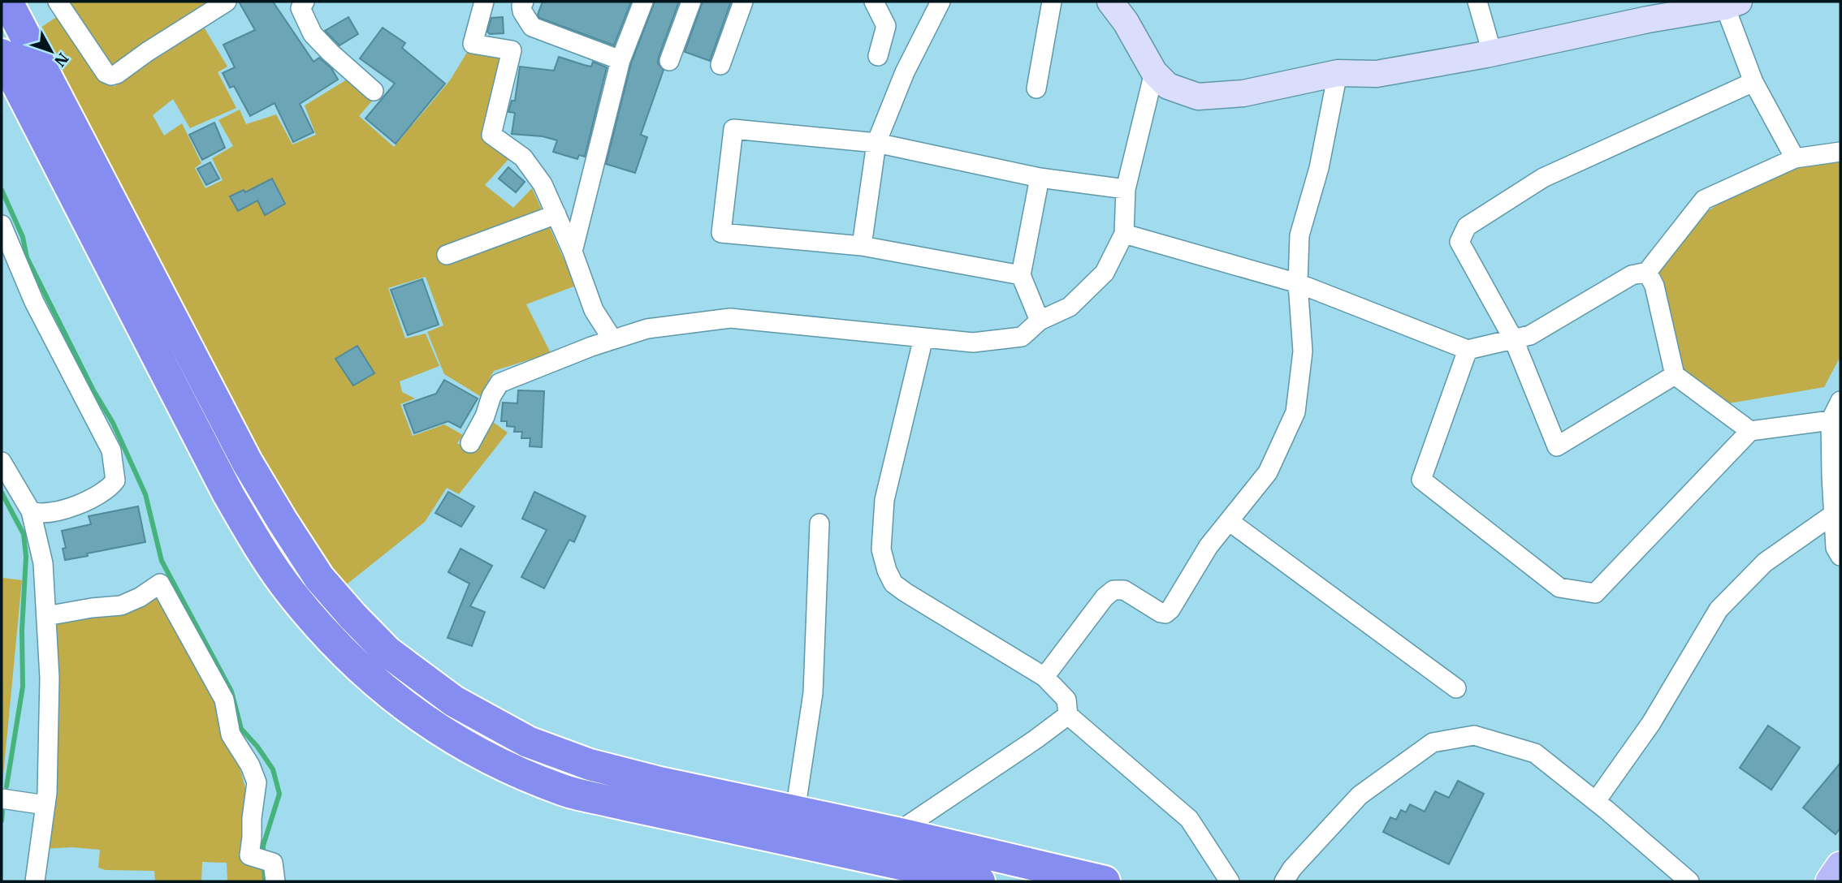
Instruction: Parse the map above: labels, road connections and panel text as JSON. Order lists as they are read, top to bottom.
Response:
{
  "north": "bottom right"
}
